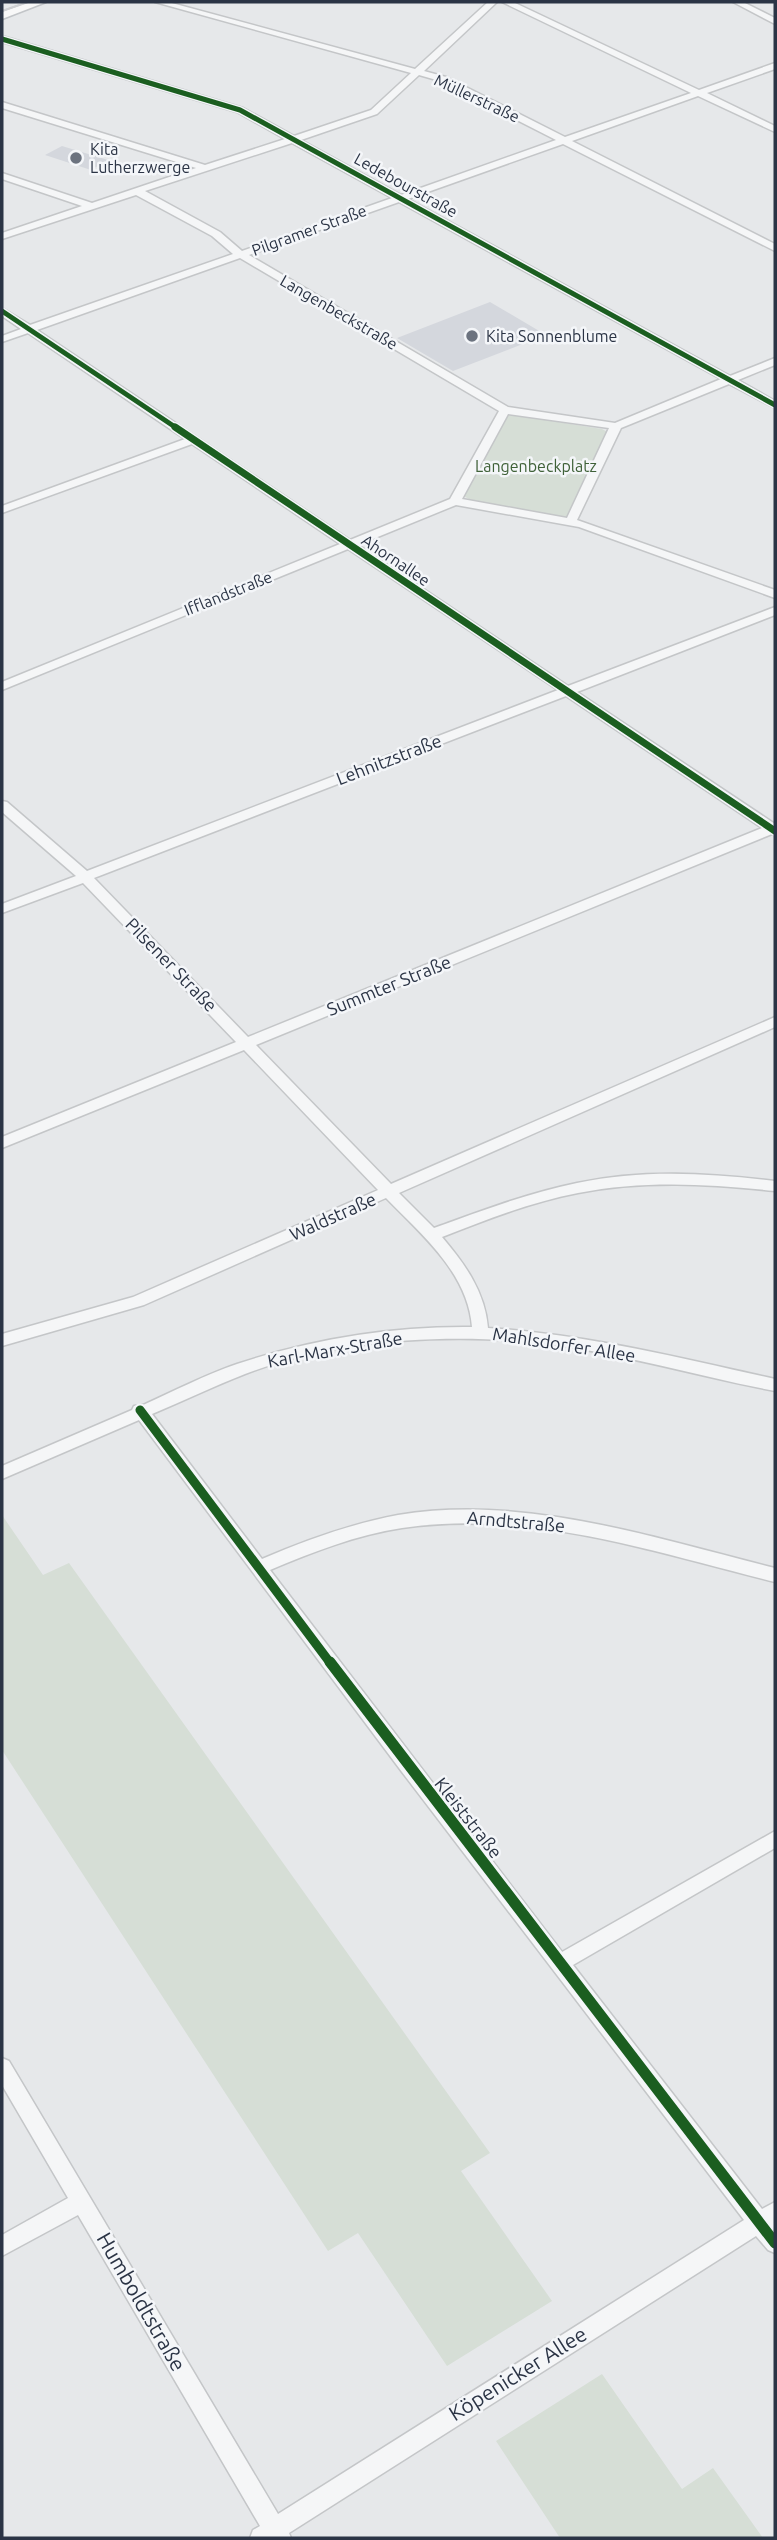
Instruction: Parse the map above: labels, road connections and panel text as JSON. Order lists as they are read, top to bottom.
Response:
{
  "streets": {
    "street": [
      "Müllerstraße",
      "Ledebourstraße",
      "Pilgramer Straße",
      "Langenbeckstraße",
      "Ahornallee",
      "Ifflandstraße",
      "Lehnitzstraße",
      "Pilsener Straße",
      "Summter Straße",
      "Waldstraße",
      "Mahlsdorfer Allee",
      "Karl-Marx-Straße",
      "Arndtstraße",
      "Kleiststraße",
      "Humboldtstraße",
      "Köpenicker Allee"
    ]
  },
  "crossings": [
    ["Müllerstraße", "Pilgramer Straße"],
    ["Ledebourstraße", "Pilgramer Straße"],
    ["Pilgramer Straße", "Langenbeckstraße"],
    ["Pilgramer Straße", "Ahornallee"],
    ["Ahornallee", "Ifflandstraße"],
    ["Ahornallee", "Lehnitzstraße"],
    ["Ahornallee", "Summter Straße"],
    ["Lehnitzstraße", "Pilsener Straße"],
    ["Pilsener Straße", "Summter Straße"],
    ["Pilsener Straße", "Mahlsdorfer Allee"],
    ["Waldstraße", "Mahlsdorfer Allee"],
    ["Mahlsdorfer Allee", "Karl-Marx-Straße"],
    ["Karl-Marx-Straße", "Kleiststraße"],
    ["Arndtstraße", "Kleiststraße"],
    ["Kleiststraße", "Köpenicker Allee"],
    ["Humboldtstraße", "Köpenicker Allee"]
  ],
  "parks": ["Langenbeckplatz"],
  "places": ["Kita Lutherzwerge", "Kita Sonnenblume"]
}
